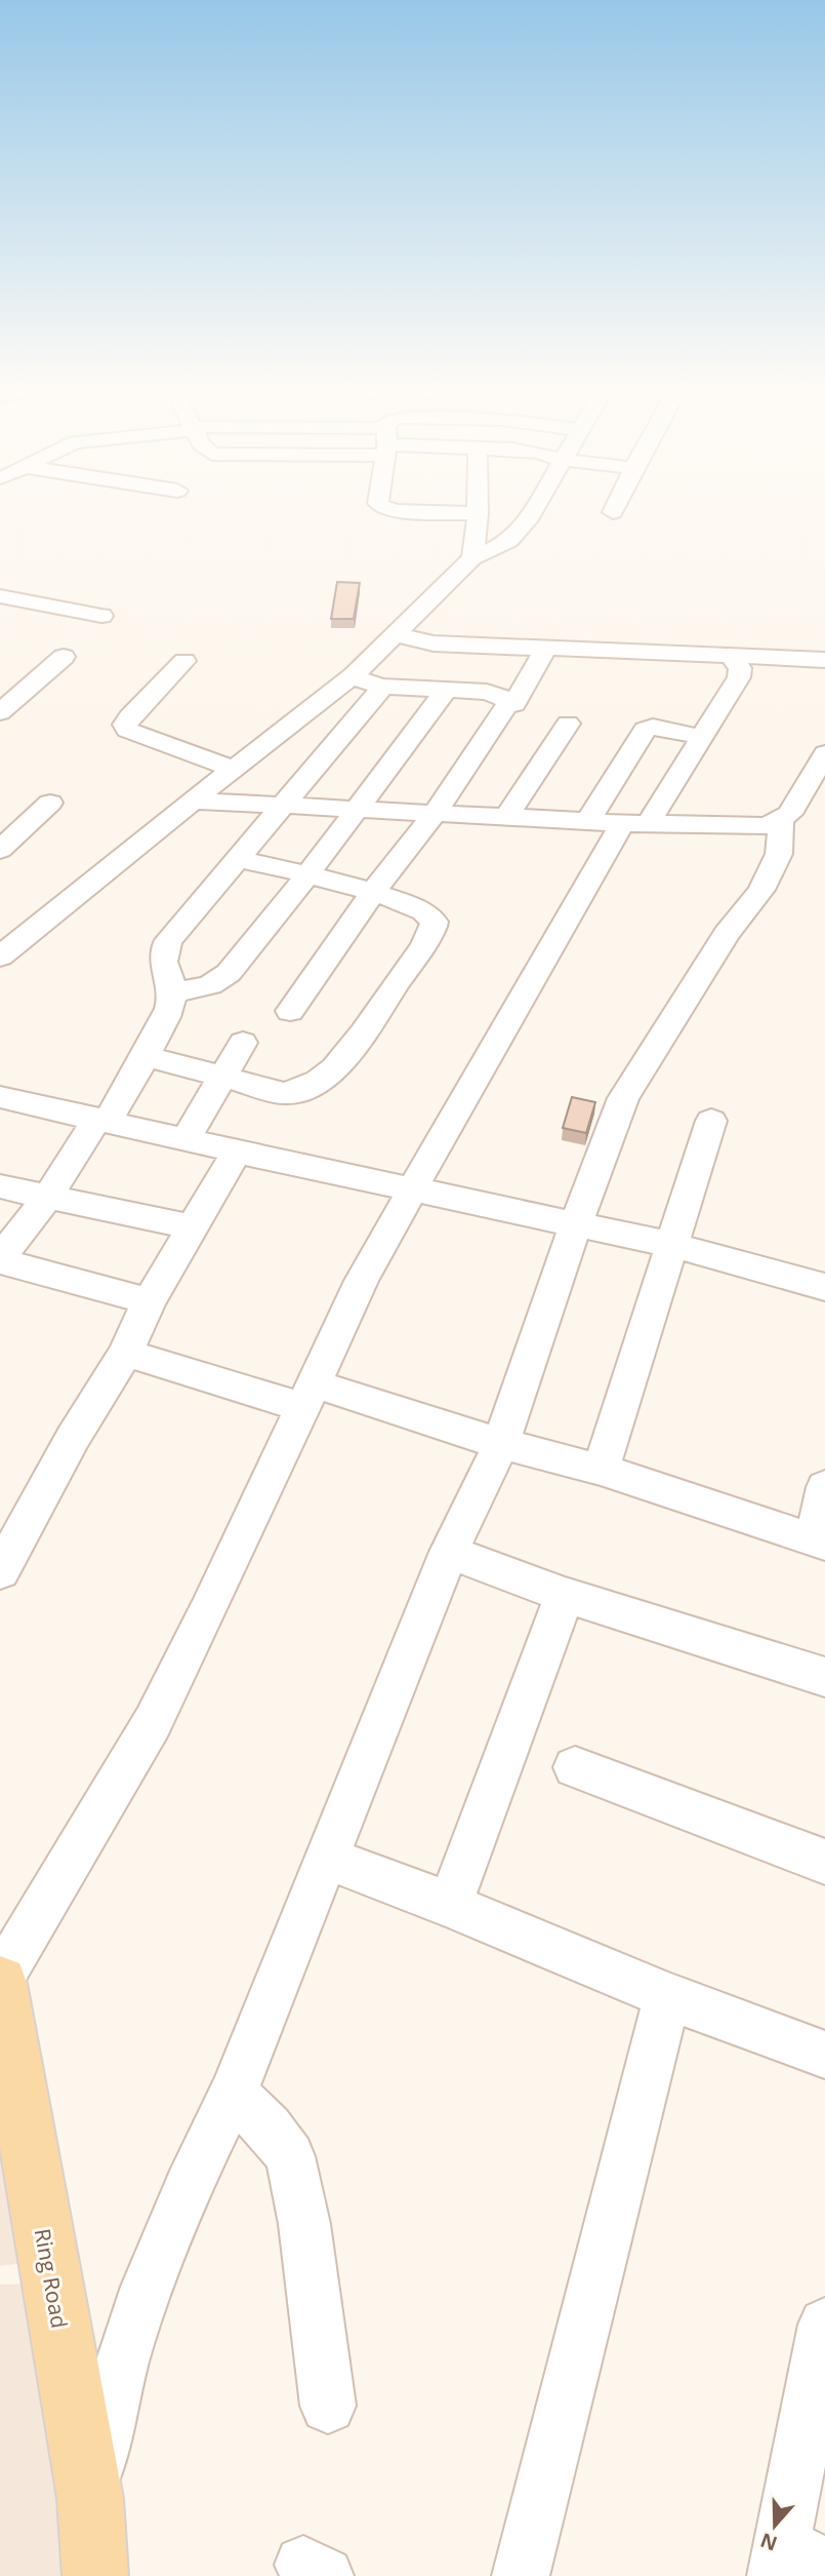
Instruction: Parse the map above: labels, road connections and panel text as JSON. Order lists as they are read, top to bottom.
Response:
{
  "streets": {
    "main road": ["Ring Road"]
  },
  "north": "bottom"
}
